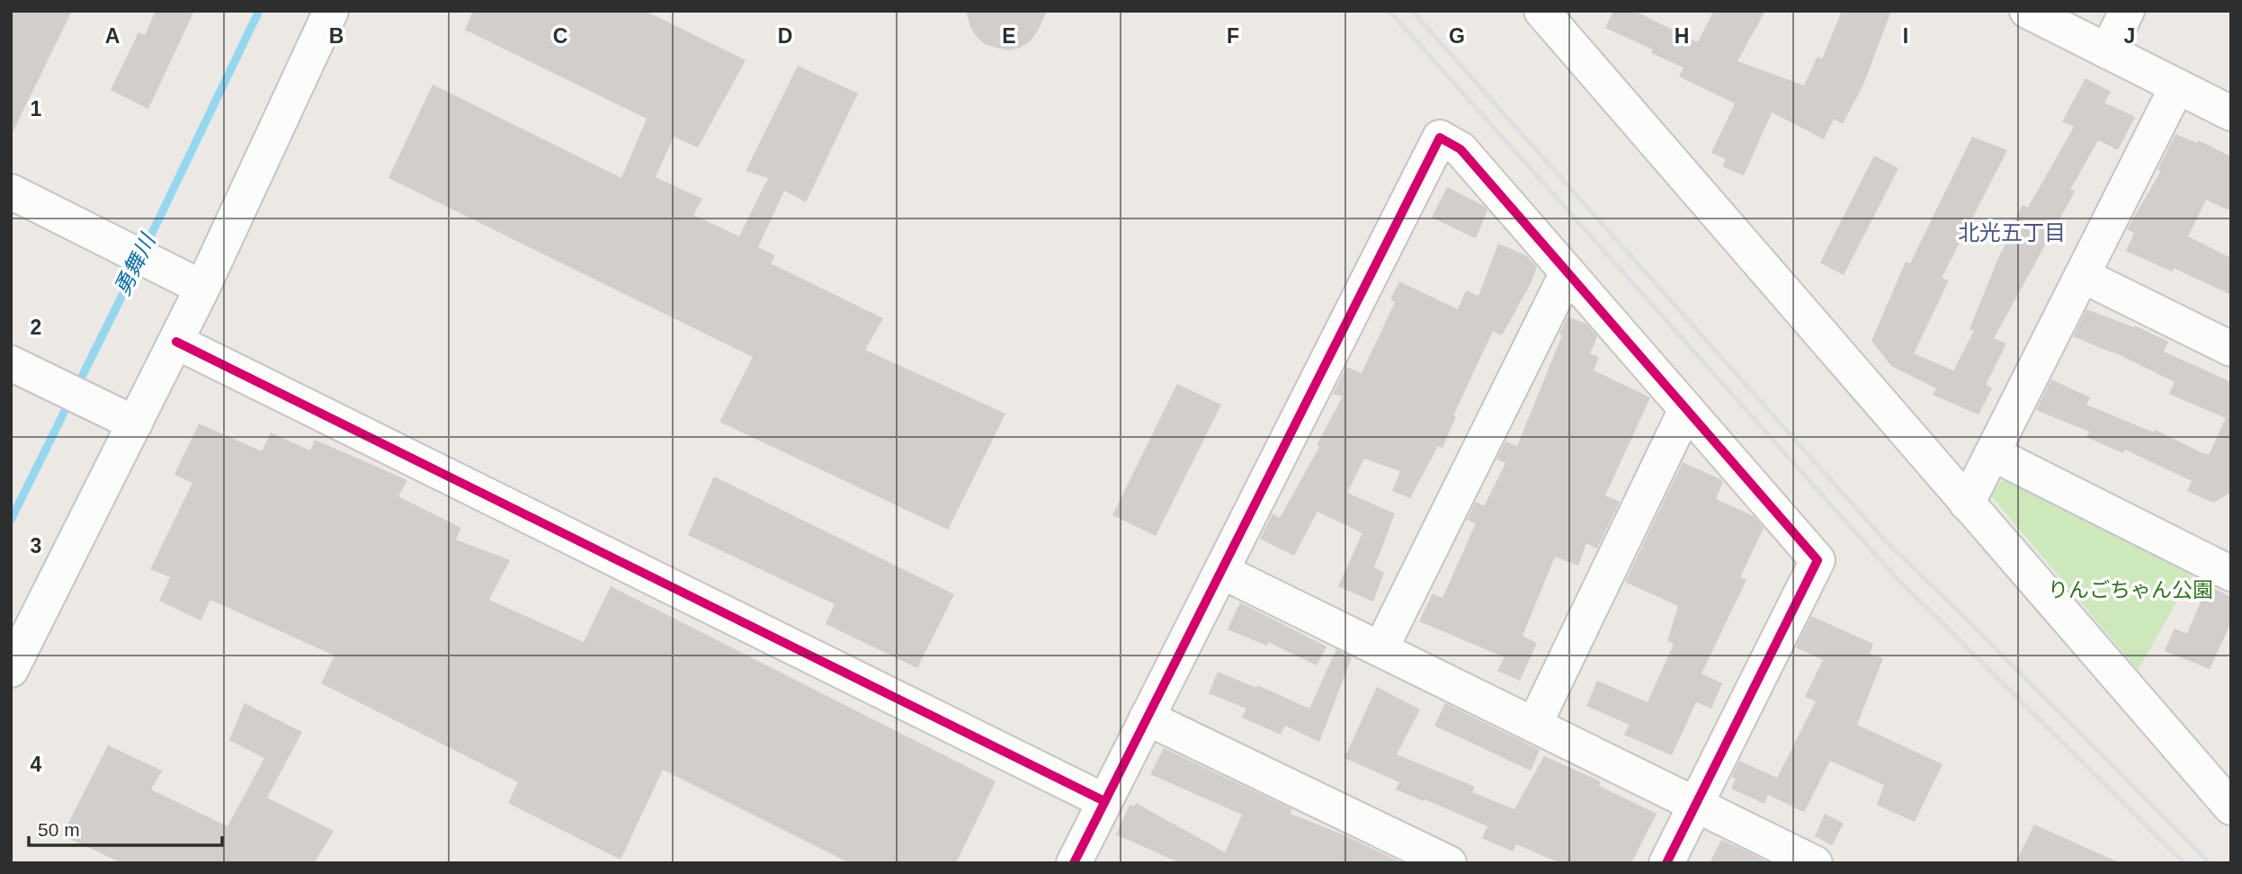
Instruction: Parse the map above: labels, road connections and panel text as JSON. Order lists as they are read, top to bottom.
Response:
{
  "districts": ["北光五丁目"],
  "water": ["勇舞川"],
  "parks": ["りんごちゃん公園"],
  "scale_bar": "50 m",
  "grid": {
    "columns": [
      "A",
      "B",
      "C",
      "D",
      "E",
      "F",
      "G",
      "H",
      "I",
      "J"
    ],
    "rows": [
      "1",
      "2",
      "3",
      "4"
    ]
  }
}
